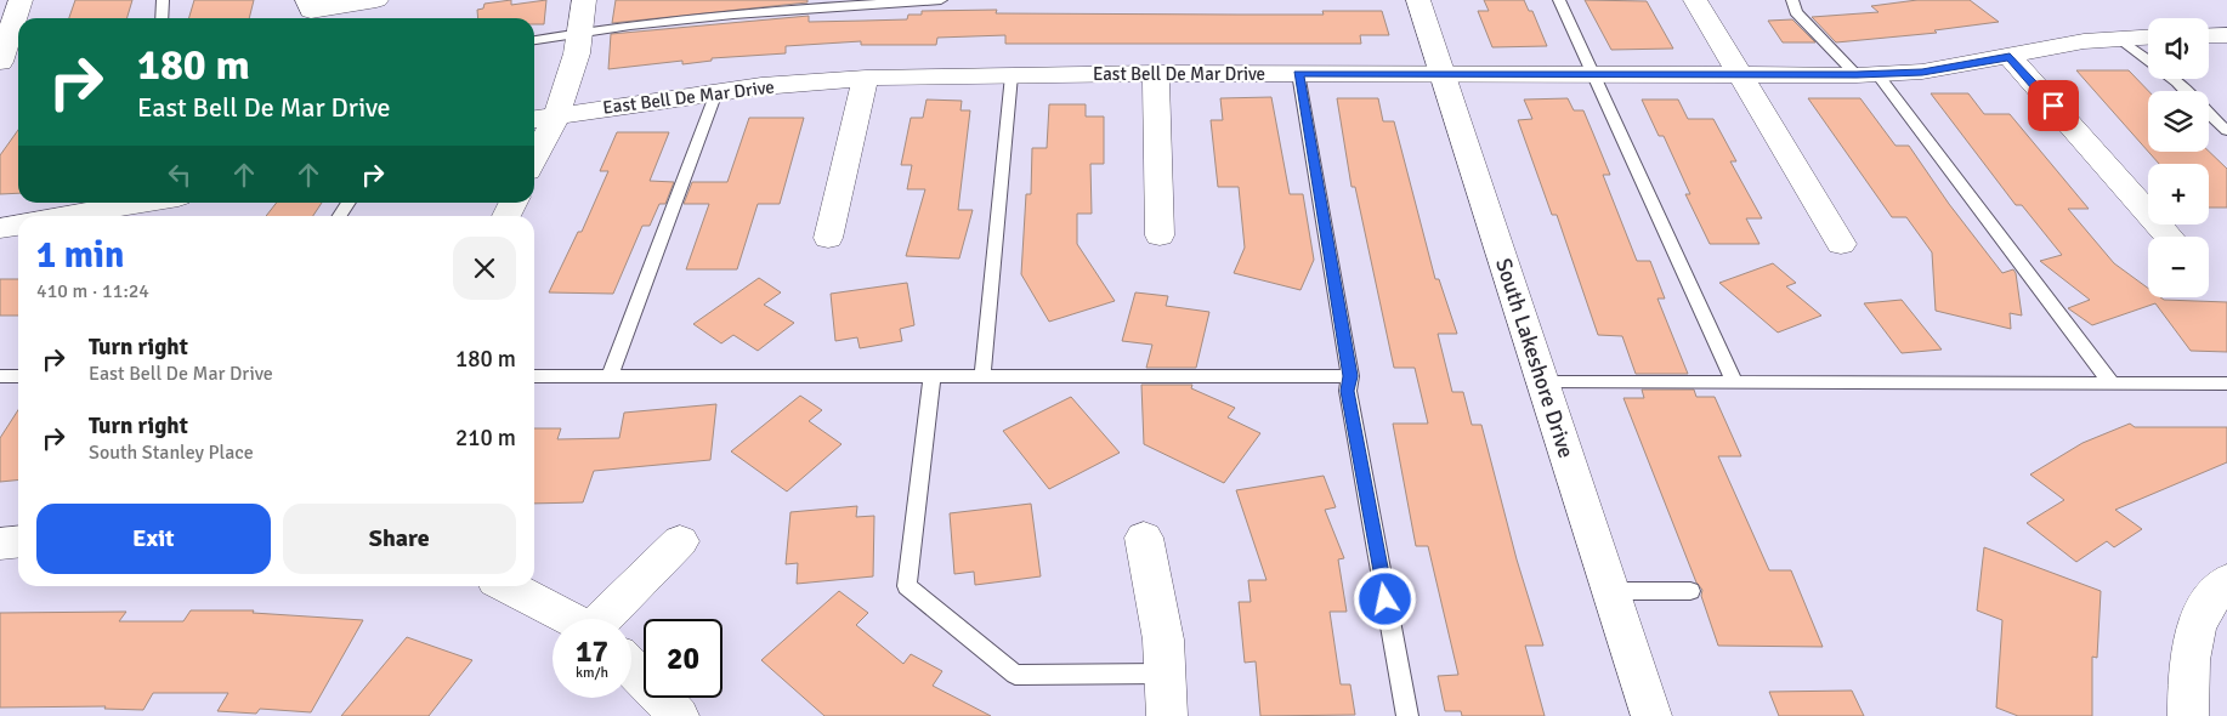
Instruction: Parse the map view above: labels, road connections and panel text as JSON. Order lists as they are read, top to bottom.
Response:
{
  "streets": {
    "street": ["East Bell De Mar Drive", "South Lakeshore Drive"]
  },
  "crossings": [
    ["East Bell De Mar Drive", "South Lakeshore Drive"]
  ],
  "page": {
    "map_buttons": ["+", "−"],
    "turn": ["180 m", "East Bell De Mar Drive"],
    "heading": ["1 min", "410 m · 11:24"],
    "list": [
      {
        "name": "Turn right",
        "note": "East Bell De Mar Drive",
        "value": "180 m"
      },
      {
        "name": "Turn right",
        "note": "South Stanley Place",
        "value": "210 m"
      }
    ],
    "buttons": ["Exit", "Share"],
    "speed": "17 km/h",
    "limit": "20"
  }
}
